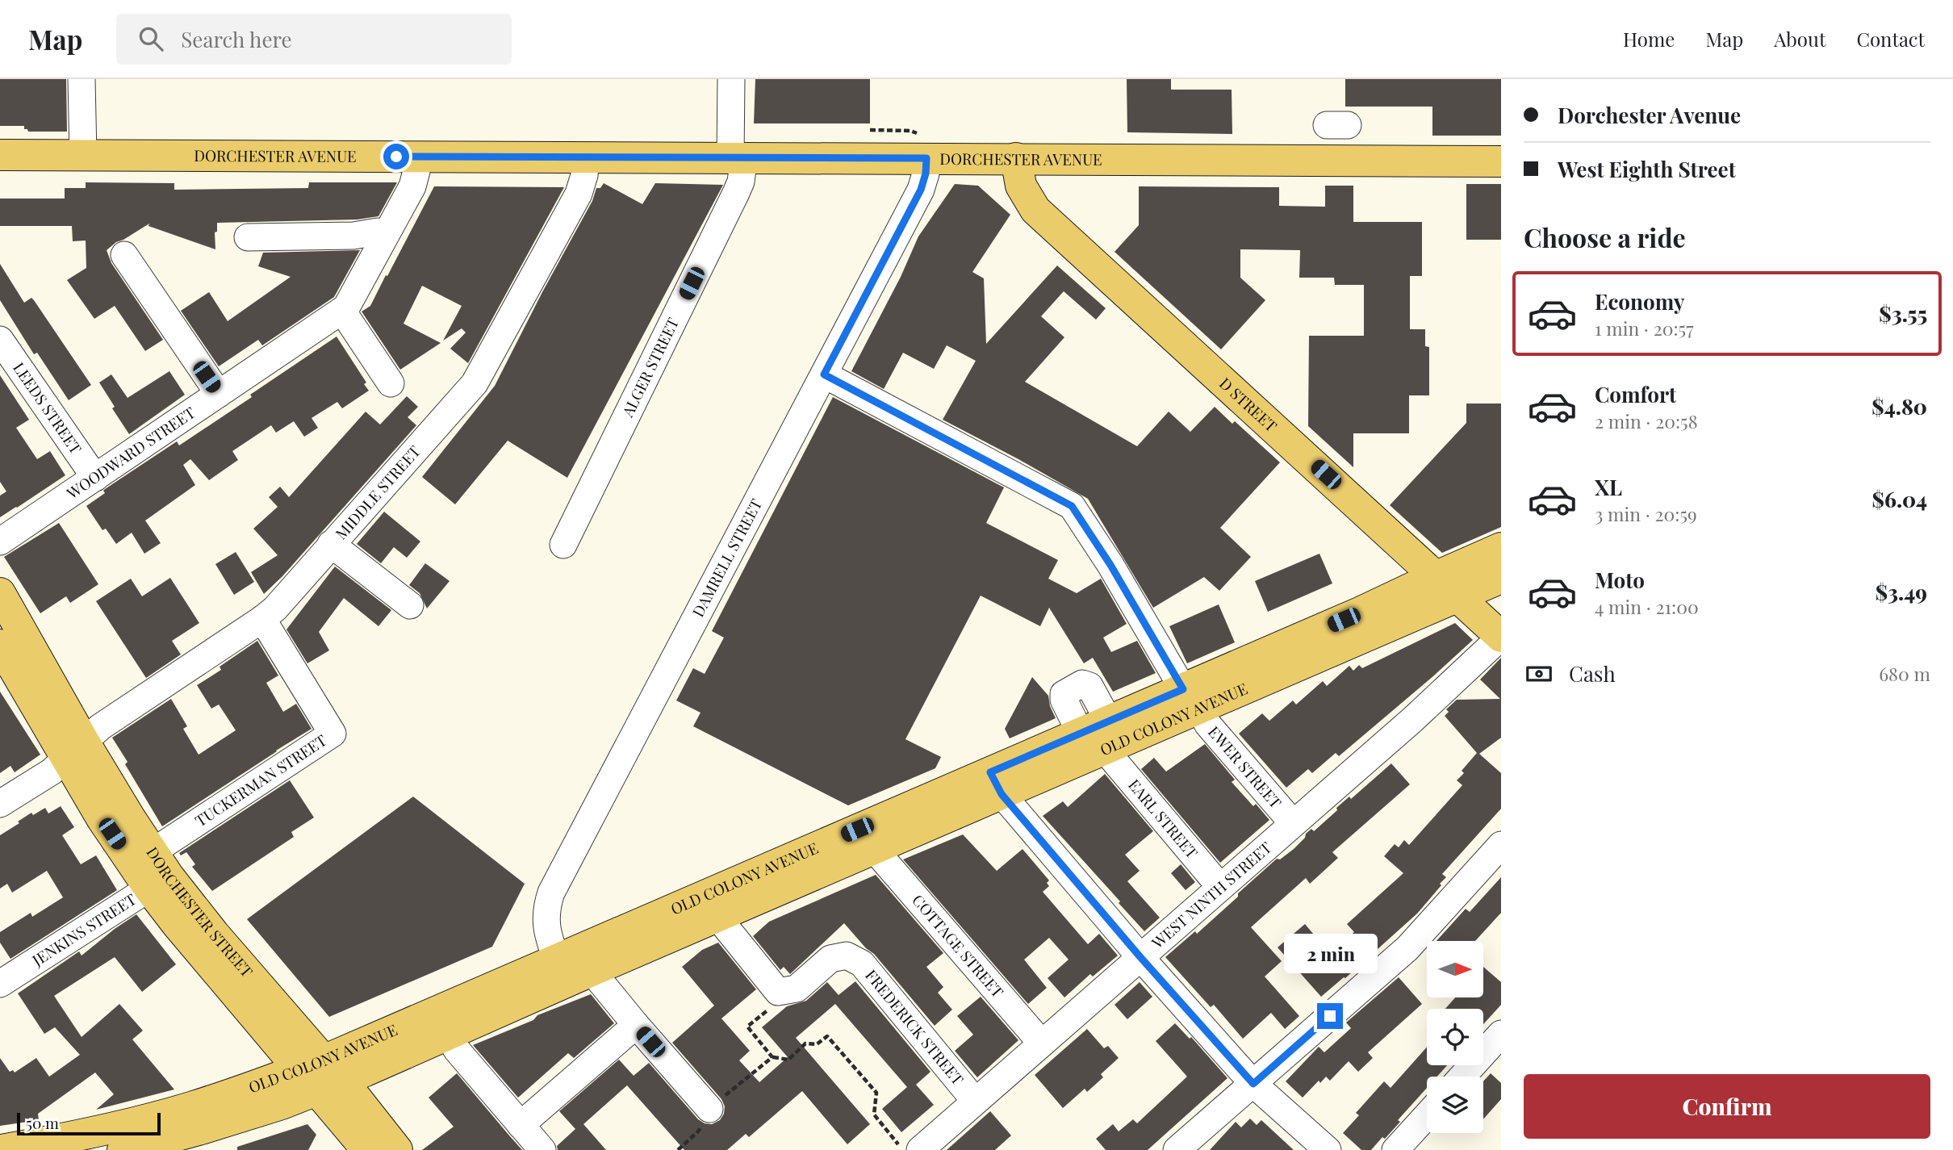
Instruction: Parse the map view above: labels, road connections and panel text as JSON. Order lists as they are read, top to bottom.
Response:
{
  "streets": {
    "main road": [
      "DORCHESTER AVENUE",
      "D STREET",
      "OLD COLONY AVENUE",
      "DORCHESTER STREET"
    ],
    "street": [
      "ALGER STREET",
      "LEEDS STREET",
      "WOODWARD STREET",
      "MIDDLE STREET",
      "DAMRELL STREET",
      "EWER STREET",
      "TUCKERMAN STREET",
      "EARL STREET",
      "WEST NINTH STREET",
      "JENKINS STREET",
      "COTTAGE STREET",
      "FREDERICK STREET"
    ]
  },
  "crossings": [
    ["DORCHESTER AVENUE", "ALGER STREET"],
    ["DORCHESTER AVENUE", "D STREET"],
    ["DORCHESTER AVENUE", "WOODWARD STREET"],
    ["DORCHESTER AVENUE", "MIDDLE STREET"],
    ["DORCHESTER AVENUE", "DAMRELL STREET"],
    ["D STREET", "OLD COLONY AVENUE"],
    ["D STREET", "WEST NINTH STREET"],
    ["LEEDS STREET", "WOODWARD STREET"],
    ["MIDDLE STREET", "TUCKERMAN STREET"],
    ["MIDDLE STREET", "DORCHESTER STREET"],
    ["DAMRELL STREET", "OLD COLONY AVENUE"],
    ["DAMRELL STREET", "EWER STREET"],
    ["OLD COLONY AVENUE", "EWER STREET"],
    ["OLD COLONY AVENUE", "EARL STREET"],
    ["OLD COLONY AVENUE", "DORCHESTER STREET"],
    ["OLD COLONY AVENUE", "COTTAGE STREET"],
    ["EWER STREET", "WEST NINTH STREET"],
    ["TUCKERMAN STREET", "DORCHESTER STREET"],
    ["TUCKERMAN STREET", "JENKINS STREET"],
    ["EARL STREET", "WEST NINTH STREET"],
    ["WEST NINTH STREET", "COTTAGE STREET"],
    ["WEST NINTH STREET", "FREDERICK STREET"],
    ["DORCHESTER STREET", "JENKINS STREET"]
  ],
  "scale_bar": "50 m",
  "north": "right",
  "page": {
    "header": "Map",
    "search": "Search here",
    "nav": [
      "Home",
      "Map",
      "About",
      "Contact"
    ],
    "banner": ["Dorchester Avenue", "West Eighth Street"],
    "heading": "Choose a ride",
    "list": [
      {
        "name": "Economy",
        "note": "1 min · 20:57",
        "value": "$3.55"
      },
      {
        "name": "Comfort",
        "note": "2 min · 20:58",
        "value": "$4.80"
      },
      {
        "name": "XL",
        "note": "3 min · 20:59",
        "value": "$6.04"
      },
      {
        "name": "Moto",
        "note": "4 min · 21:00",
        "value": "$3.49"
      }
    ],
    "pay": ["Cash", "680 m"],
    "bubble": "2 min",
    "buttons": "Confirm",
    "scale": "50 m"
  }
}
